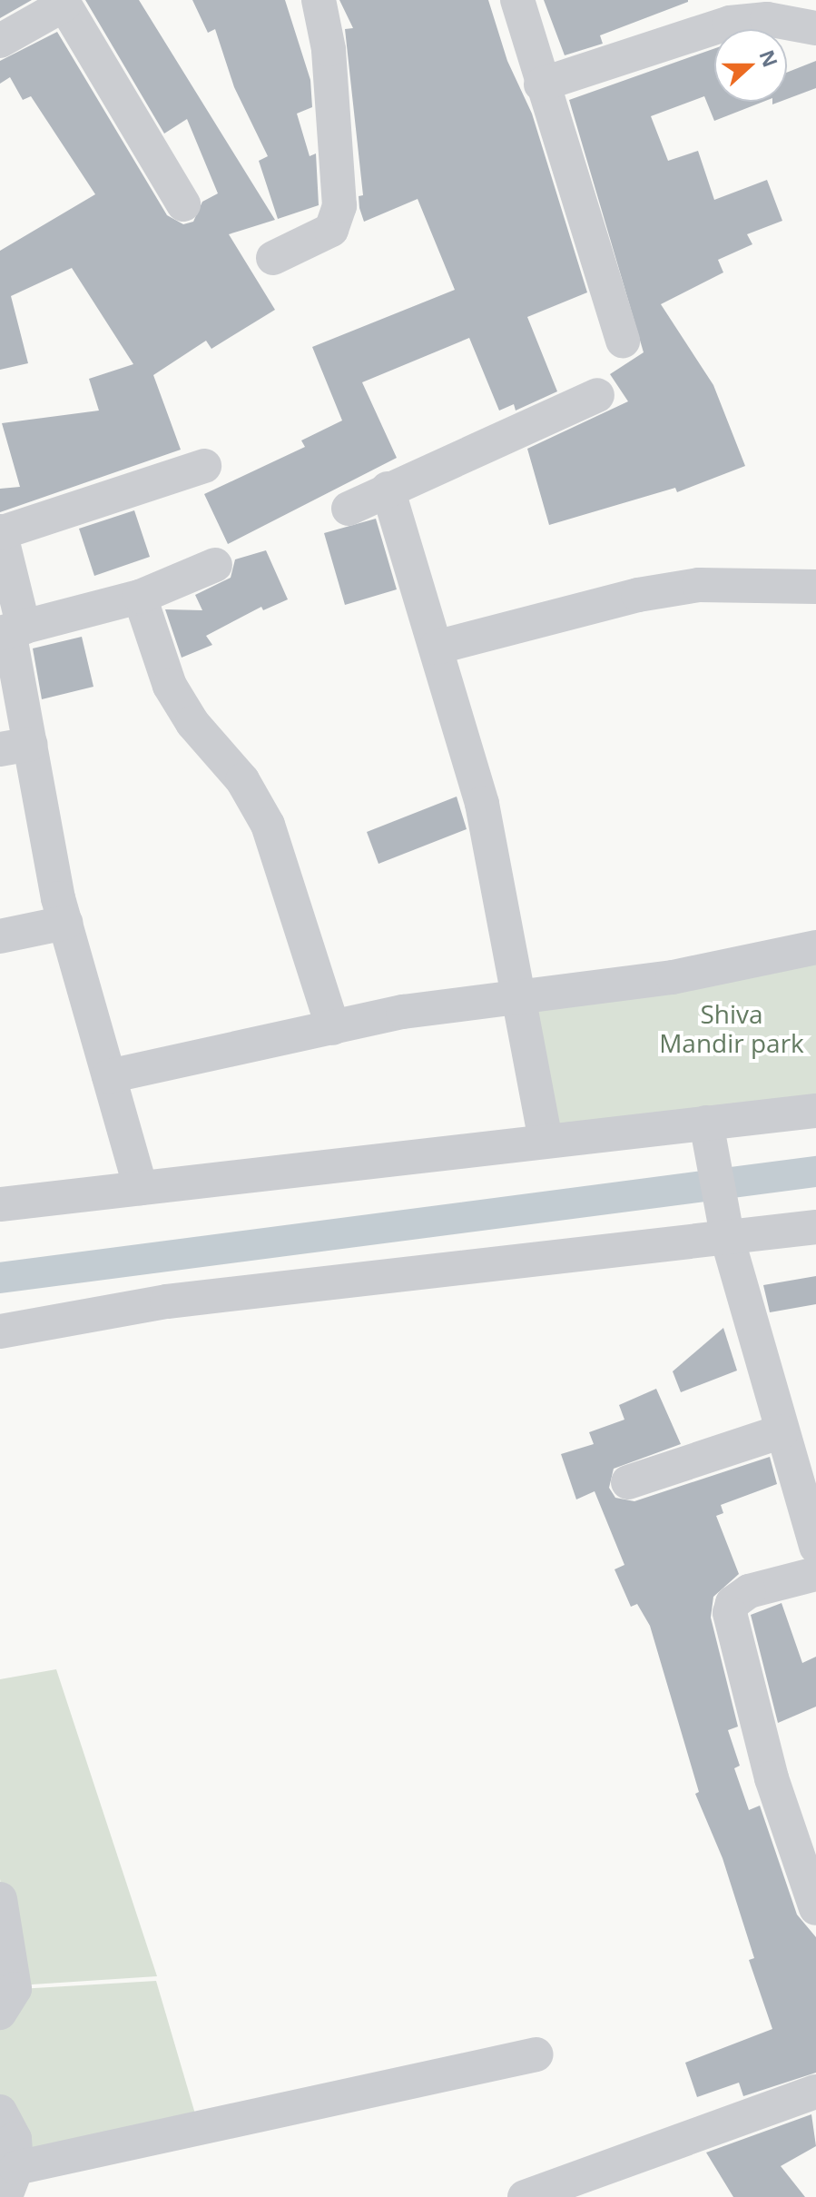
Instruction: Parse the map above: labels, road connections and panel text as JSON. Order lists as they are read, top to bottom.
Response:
{
  "parks": ["Shiva Mandir park"],
  "north": "right"
}
